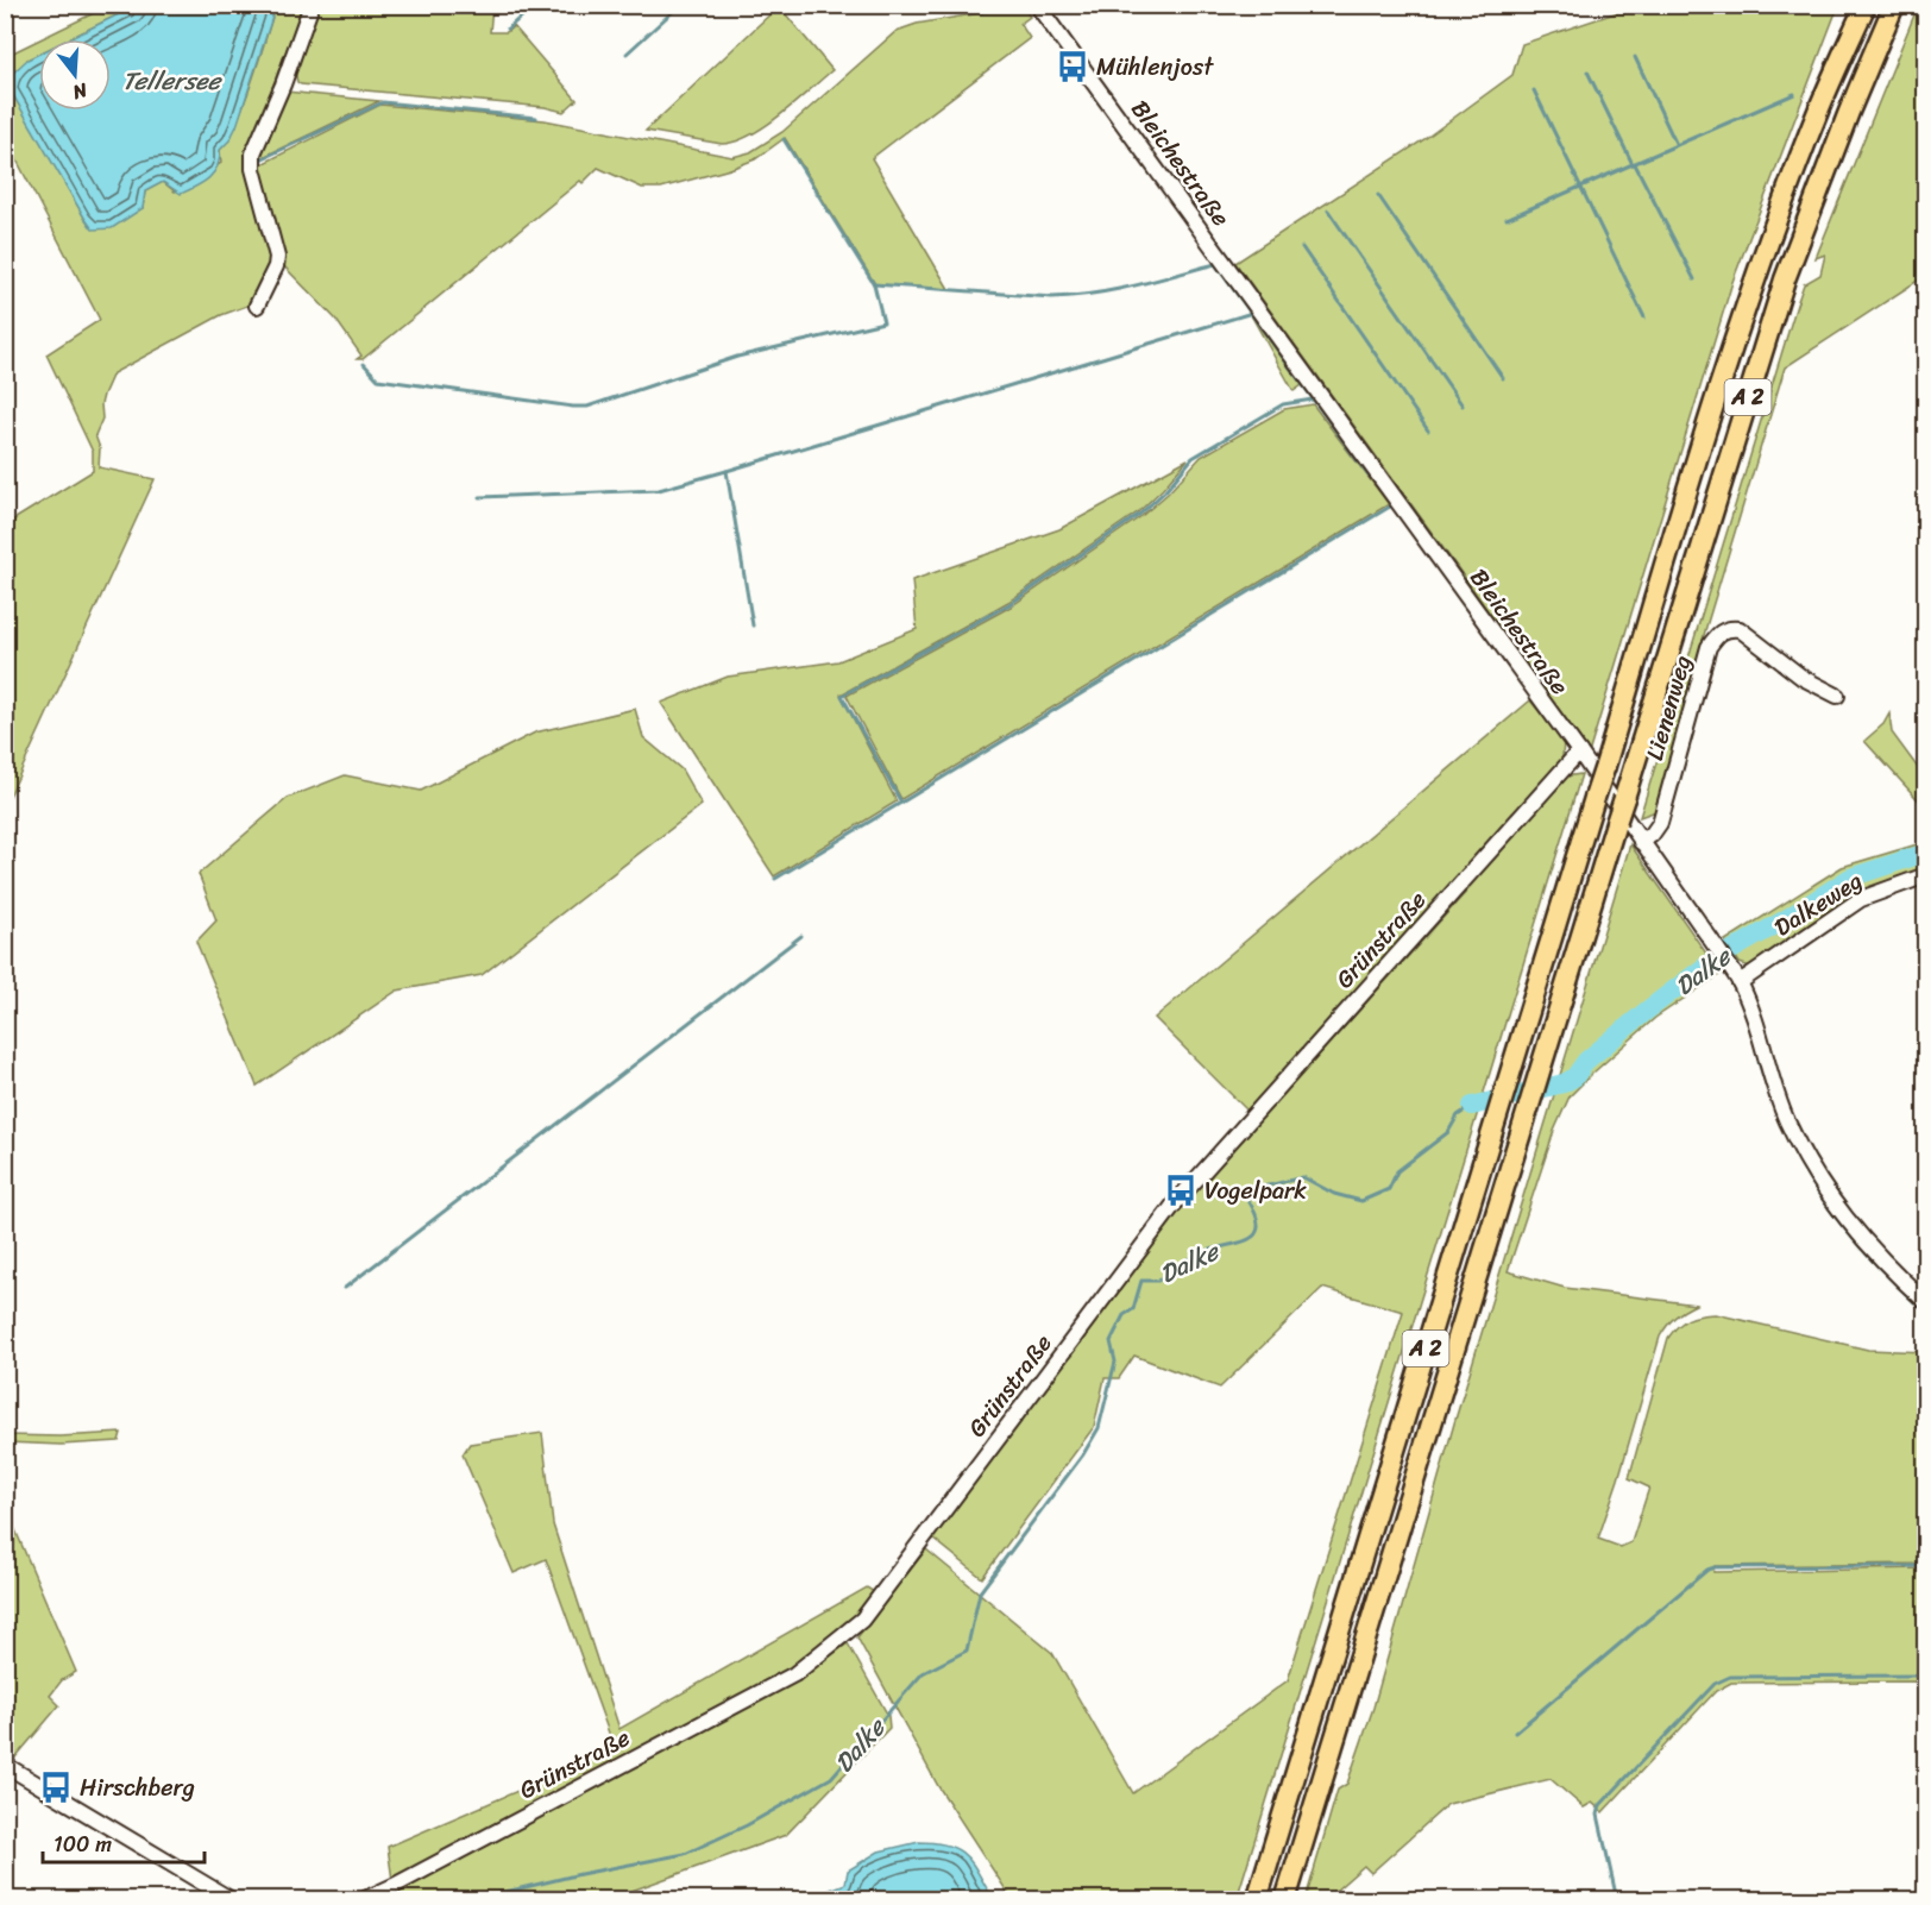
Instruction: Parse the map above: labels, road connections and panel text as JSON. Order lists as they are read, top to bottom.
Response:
{
  "streets": {
    "highway": ["A 2"],
    "street": [
      "Bleichestraße",
      "Lienenweg",
      "Dalkeweg",
      "Grünstraße"
    ]
  },
  "crossings": [
    ["Bleichestraße", "Lienenweg"],
    ["Bleichestraße", "Dalkeweg"],
    ["Bleichestraße", "Grünstraße"]
  ],
  "water": ["Tellersee", "Dalke"],
  "places": {
    "bus stop": ["Mühlenjost", "Vogelpark", "Hirschberg"]
  },
  "scale_bar": "100 m",
  "north": "bottom"
}
